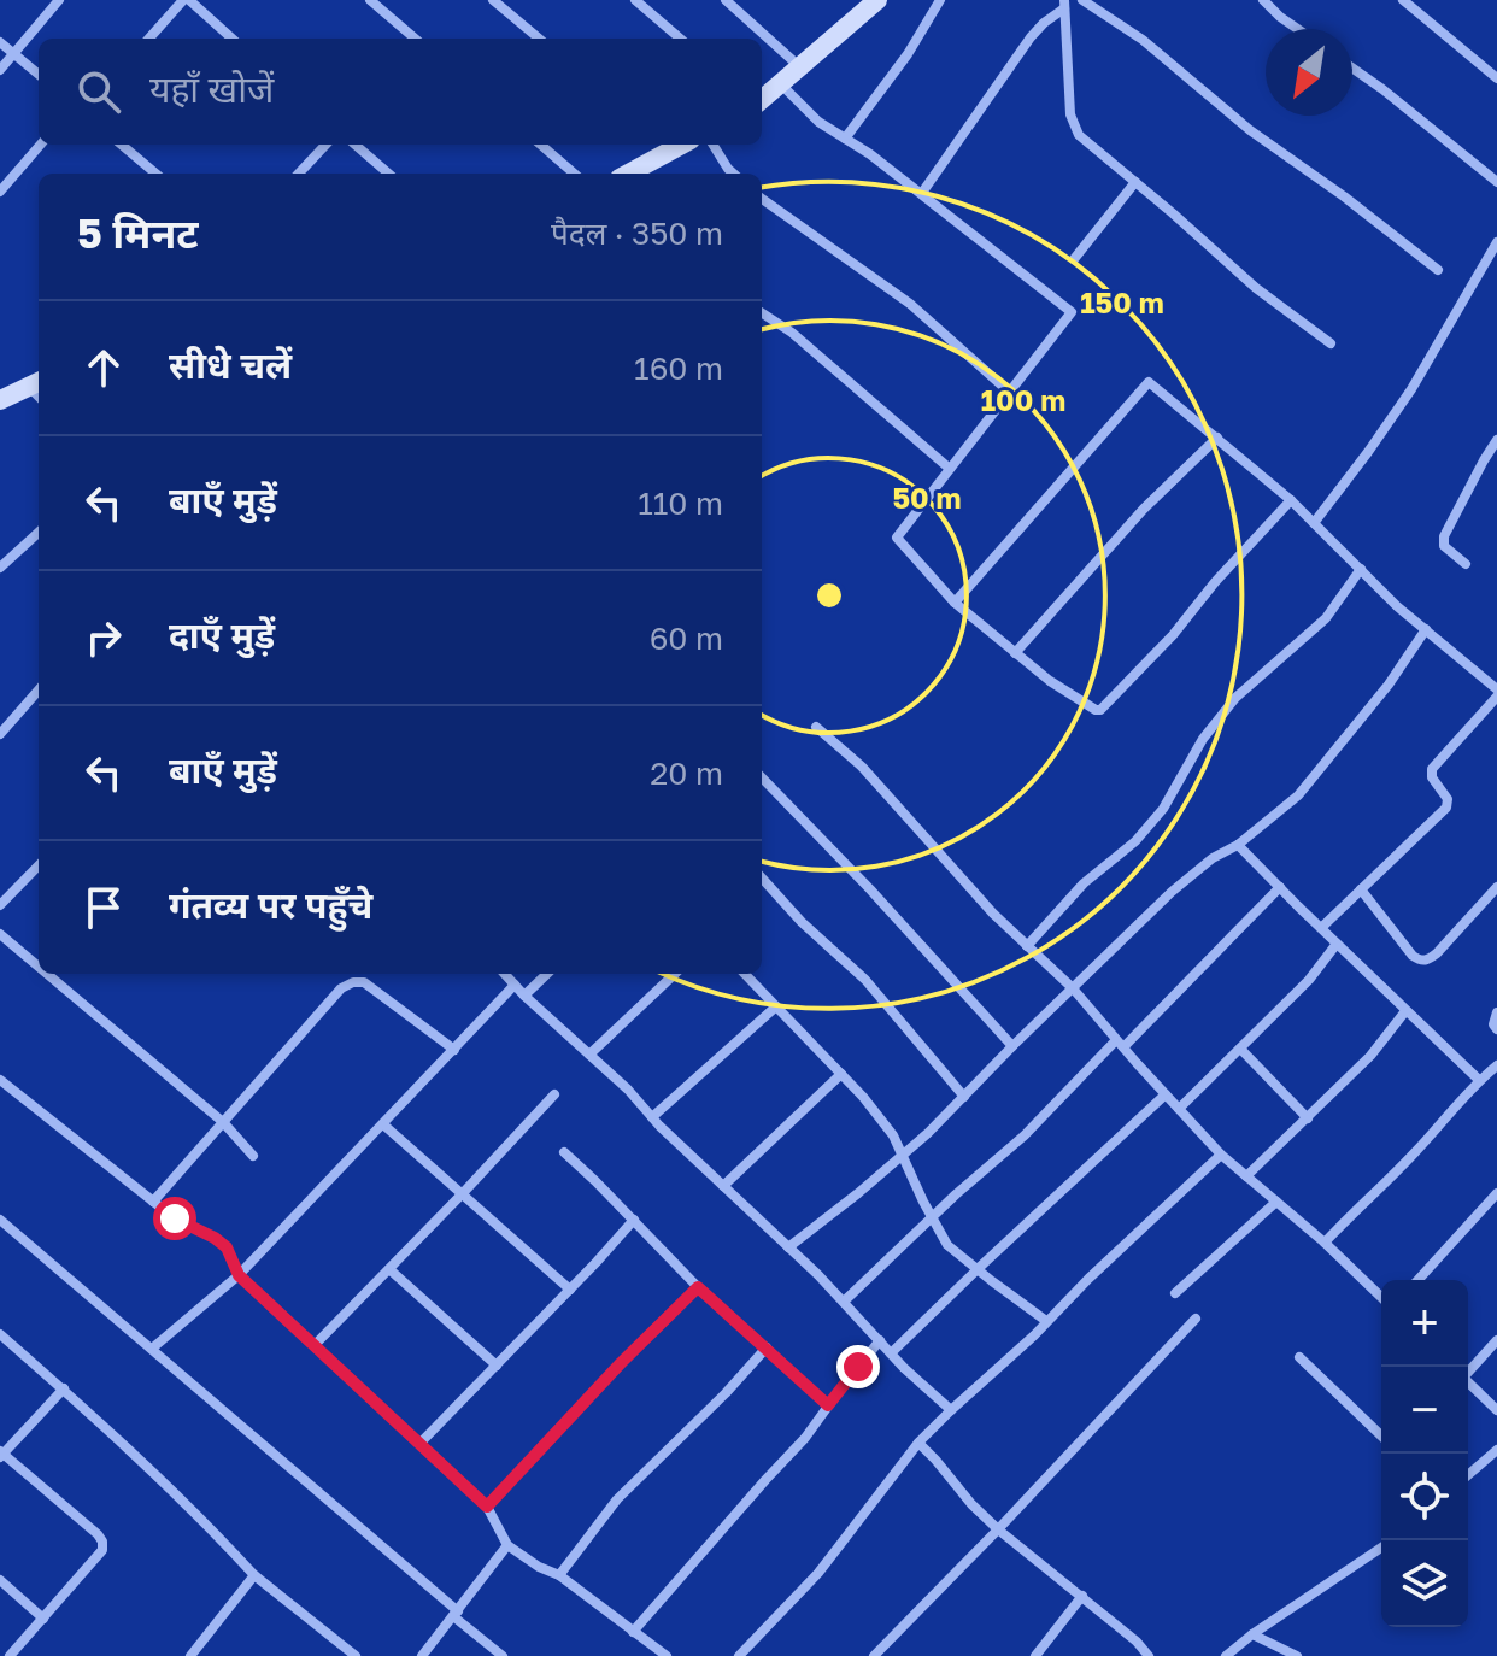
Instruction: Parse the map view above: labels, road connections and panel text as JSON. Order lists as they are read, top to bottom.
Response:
{
  "north": "bottom left",
  "page": {
    "search": "यहाँ खोजें",
    "heading": ["5 मिनट", "पैदल · 350 m"],
    "list": [
      ["सीधे चलें", "160 m"],
      ["बाएँ मुड़ें", "110 m"],
      ["दाएँ मुड़ें", "60 m"],
      ["बाएँ मुड़ें", "20 m"],
      "गंतव्य पर पहुँचे"
    ],
    "map_buttons": ["+", "−"]
  },
  "rings": ["150 m", "100 m", "50 m"]
}
